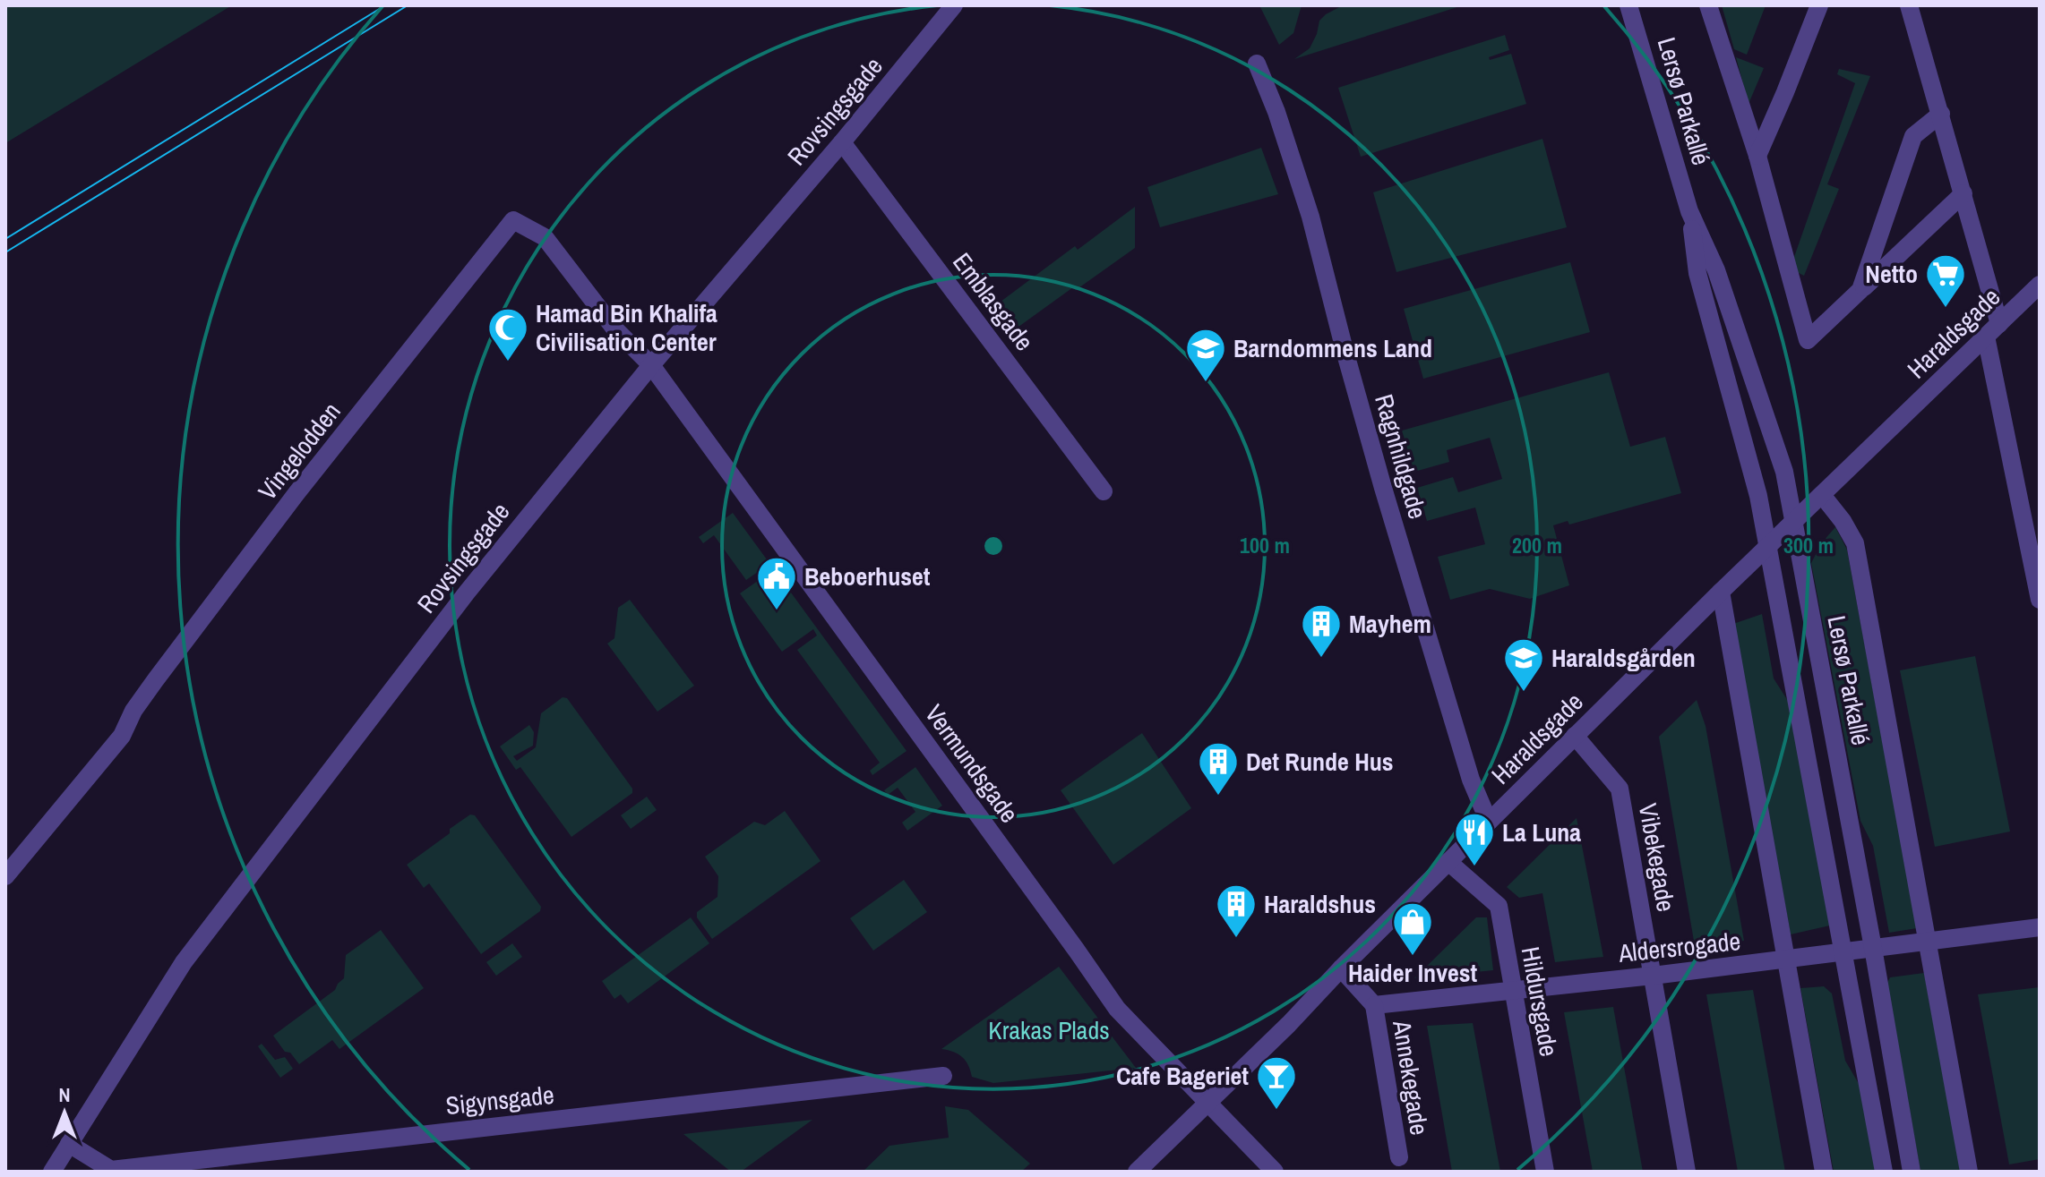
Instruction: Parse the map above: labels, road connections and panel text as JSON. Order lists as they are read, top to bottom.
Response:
{
  "streets": {
    "street": [
      "Lersø Parkallé",
      "Rovsingsgade",
      "Emblasgade",
      "Haraldsgade",
      "Vingelodden",
      "Ragnhildgade",
      "Vermundsgade",
      "Vibekegade",
      "Aldersrogade",
      "Hildursgade",
      "Annekegade",
      "Sigynsgade"
    ]
  },
  "crossings": [
    ["Lersø Parkallé", "Haraldsgade"],
    ["Lersø Parkallé", "Aldersrogade"],
    ["Rovsingsgade", "Emblasgade"],
    ["Rovsingsgade", "Vingelodden"],
    ["Rovsingsgade", "Vermundsgade"],
    ["Rovsingsgade", "Sigynsgade"],
    ["Haraldsgade", "Ragnhildgade"],
    ["Haraldsgade", "Vermundsgade"],
    ["Haraldsgade", "Vibekegade"],
    ["Haraldsgade", "Hildursgade"],
    ["Vingelodden", "Vermundsgade"],
    ["Vibekegade", "Aldersrogade"],
    ["Aldersrogade", "Hildursgade"],
    ["Aldersrogade", "Annekegade"]
  ],
  "parks": ["Krakas Plads"],
  "places": {
    "supermarket": ["Netto"],
    "mosque": ["Hamad Bin Khalifa Civilisation Center"],
    "school or university": ["Barndommens Land", "Haraldsgården"],
    "public building": ["Beboerhuset"],
    "building": ["Mayhem", "Det Runde Hus", "Haraldshus"],
    "restaurant": ["La Luna"],
    "shop": ["Haider Invest"],
    "bar": ["Cafe Bageriet"]
  },
  "north": "top",
  "rings": ["100 m", "200 m", "300 m"]
}
